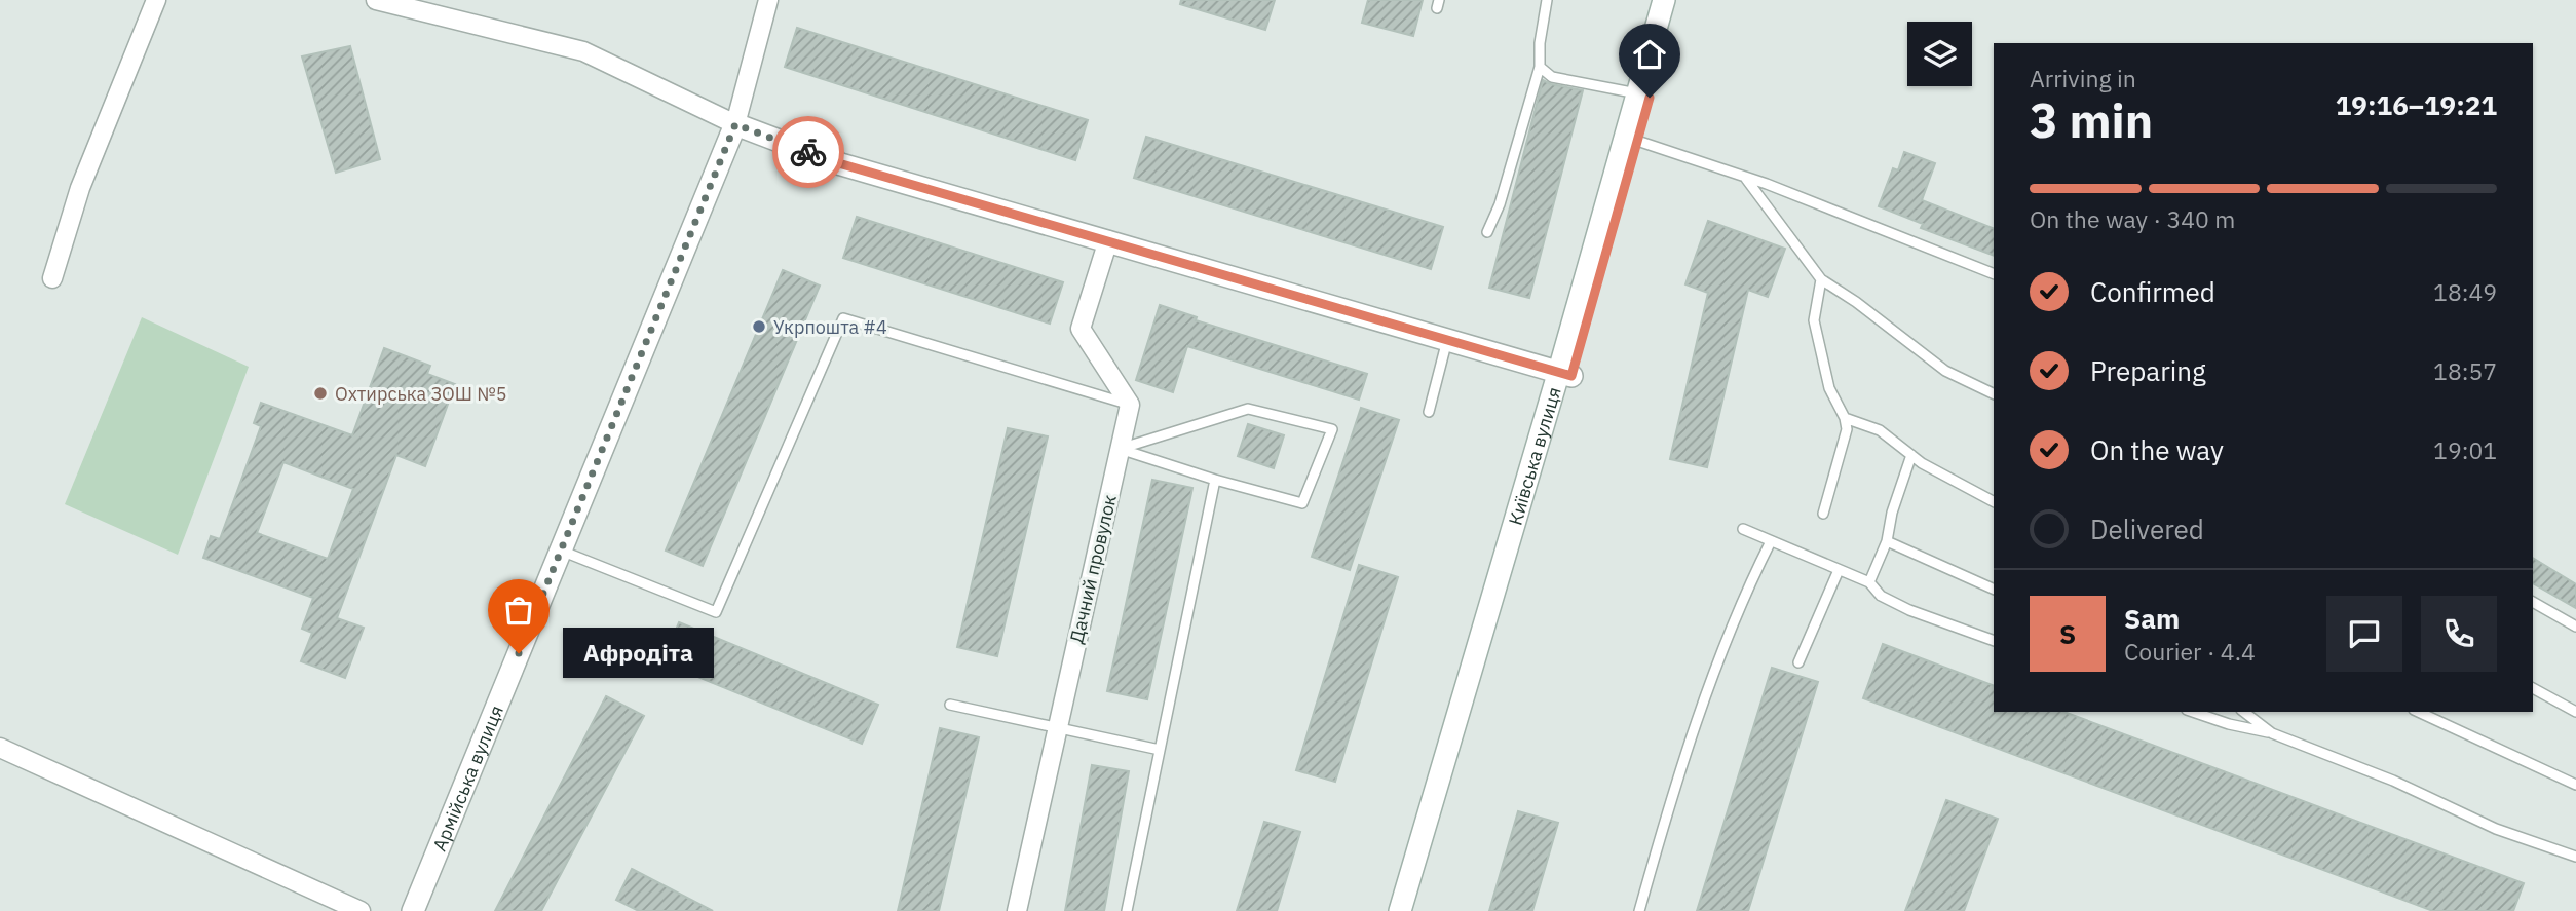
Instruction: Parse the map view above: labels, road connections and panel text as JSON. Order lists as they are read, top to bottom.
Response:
{
  "streets": {
    "main road": ["Київська вулиця", "Армійська вулиця"],
    "street": ["Дачний провулок"]
  },
  "places": ["Укрпошта #4", "Охтирська ЗОШ №5", "Афродіта"],
  "page": {
    "heading": ["3 min", "Arriving in", "19:16–19:21"],
    "panel": ["Sam", "Courier · 4.4"],
    "bar": "On the way · 340 m",
    "list": [
      ["Confirmed", "18:49"],
      ["Preparing", "18:57"],
      ["On the way", "19:01"],
      "Delivered"
    ],
    "round": "S",
    "bubble": "Афродіта"
  }
}
